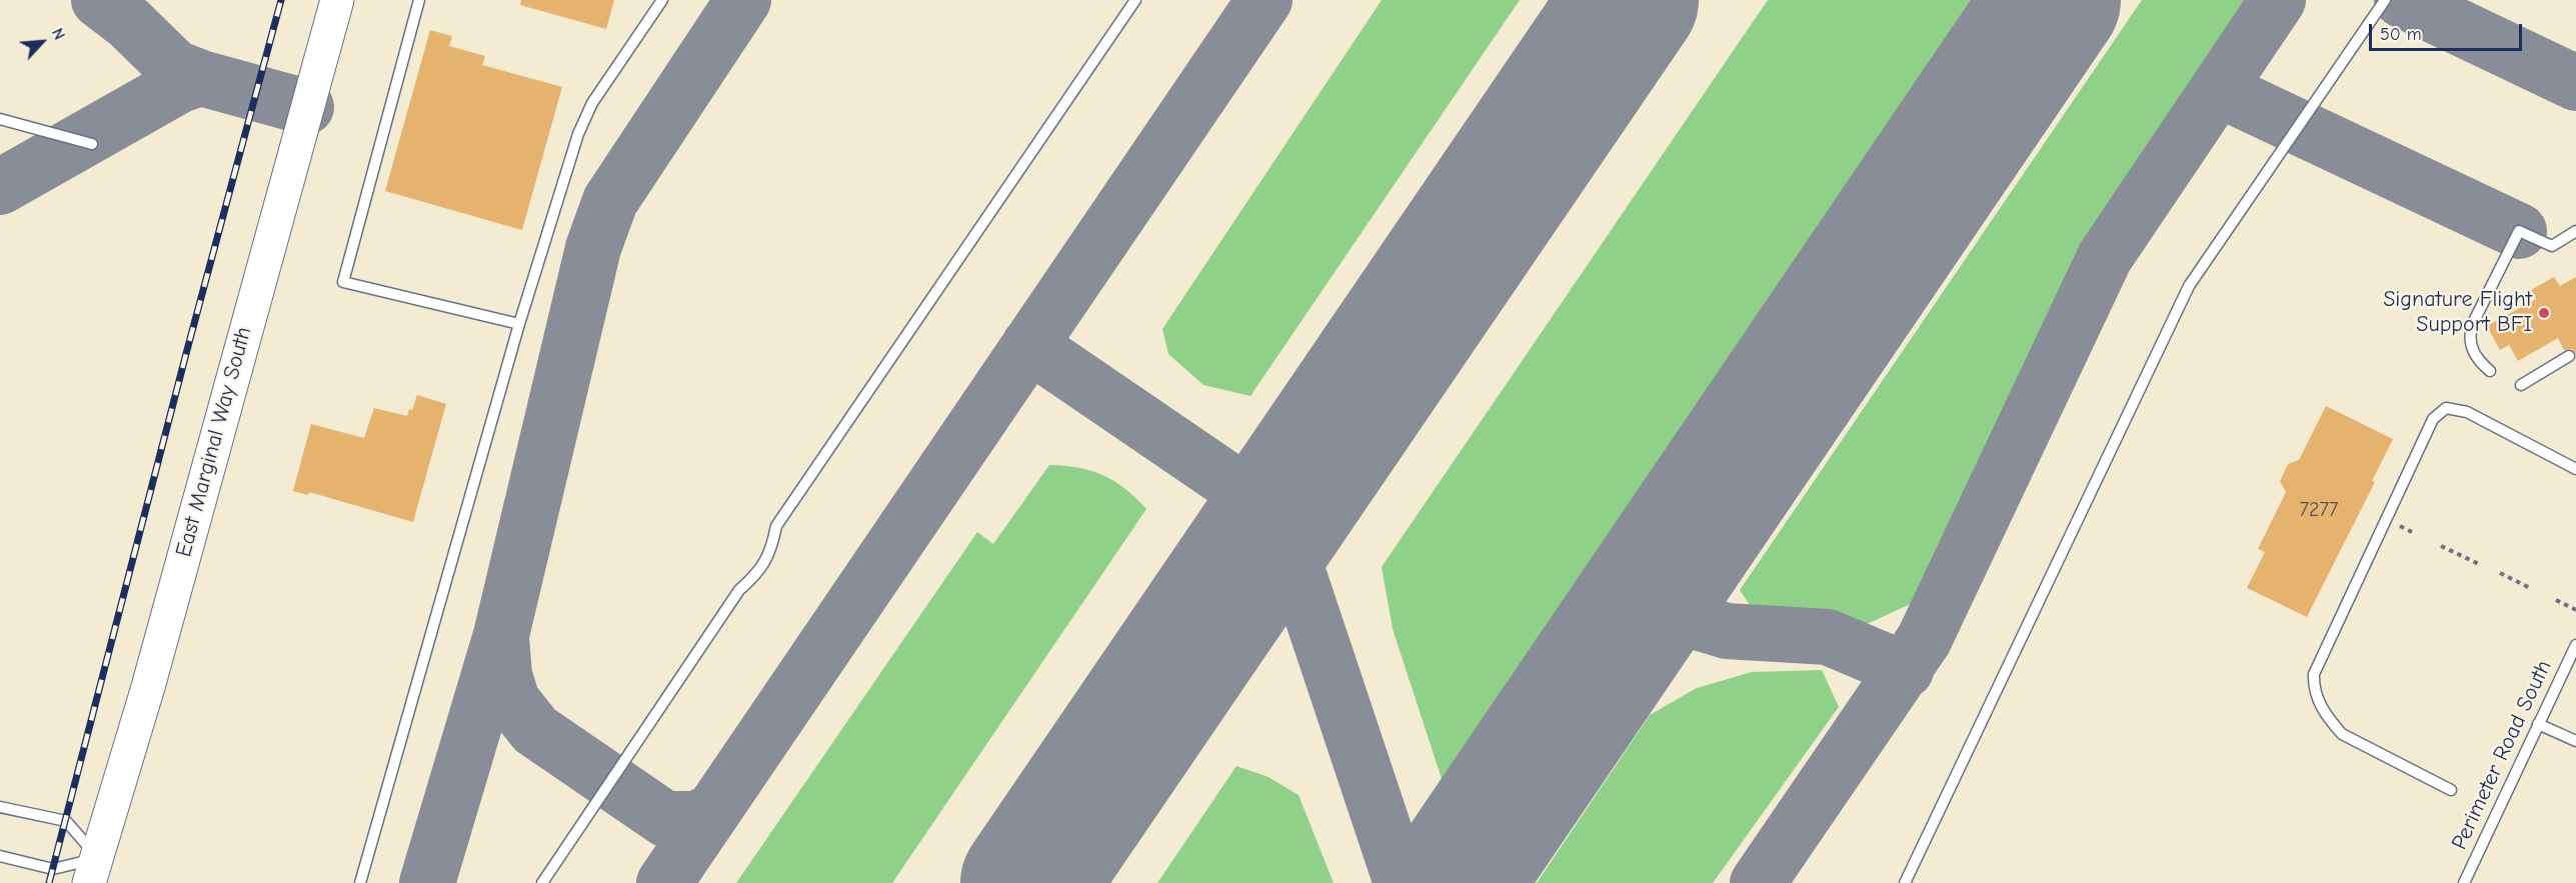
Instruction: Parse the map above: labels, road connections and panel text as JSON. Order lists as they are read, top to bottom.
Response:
{
  "streets": {
    "main road": ["East Marginal Way South"],
    "lane": ["Perimeter Road South"]
  },
  "places": ["Signature Flight Support BFI"],
  "house_numbers": ["7277"],
  "scale_bar": "50 m",
  "north": "top right"
}
